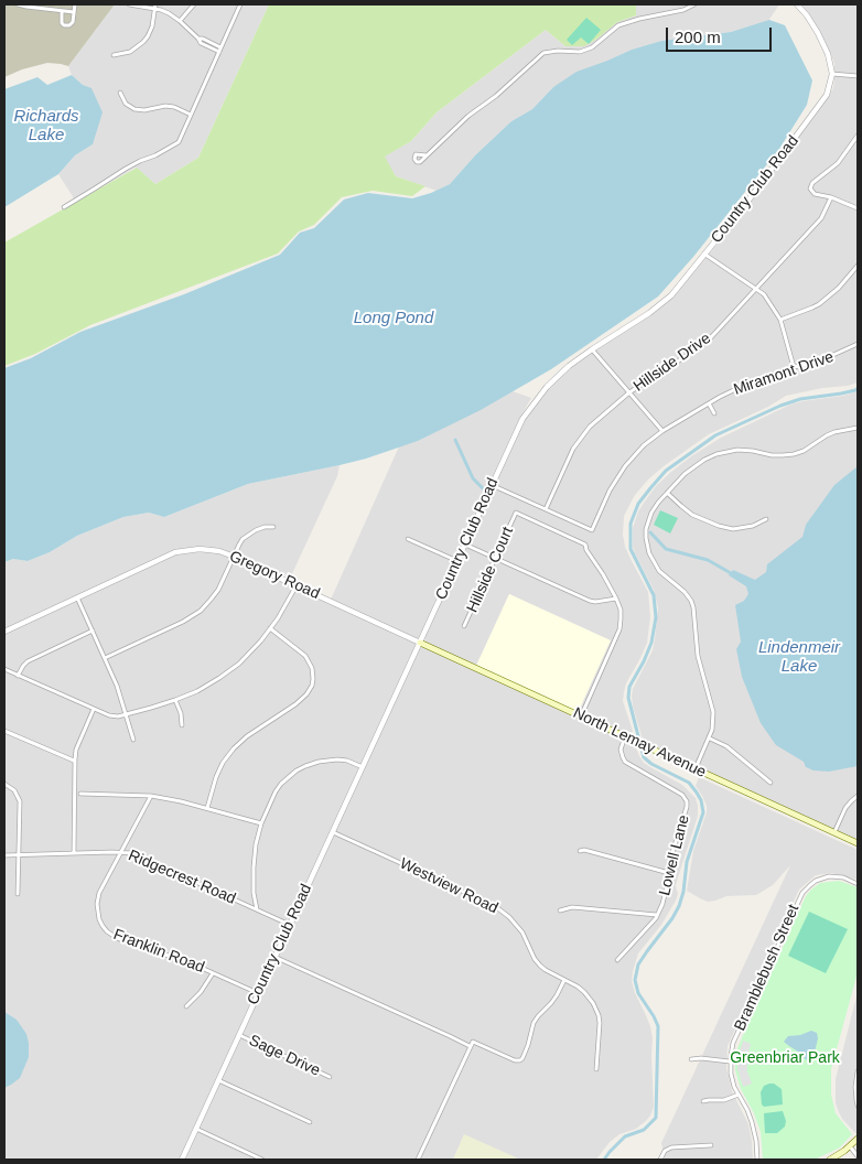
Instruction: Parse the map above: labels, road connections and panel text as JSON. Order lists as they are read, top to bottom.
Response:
{
  "streets": {
    "main road": ["North Lemay Avenue"],
    "street": [
      "Country Club Road",
      "Hillside Drive",
      "Miramont Drive",
      "Hillside Court",
      "Gregory Road",
      "Lowell Lane",
      "Ridgecrest Road",
      "Westview Road",
      "Franklin Road",
      "Bramblebush Street",
      "Sage Drive"
    ]
  },
  "crossings": [
    ["Country Club Road", "Gregory Road"],
    ["Country Club Road", "North Lemay Avenue"],
    ["Country Club Road", "Ridgecrest Road"],
    ["Country Club Road", "Westview Road"],
    ["Country Club Road", "Franklin Road"],
    ["Country Club Road", "Sage Drive"],
    ["Hillside Drive", "Miramont Drive"],
    ["Gregory Road", "North Lemay Avenue"],
    ["North Lemay Avenue", "Lowell Lane"],
    ["Ridgecrest Road", "Franklin Road"]
  ],
  "water": ["Richards Lake", "Long Pond", "Lindenmeir Lake"],
  "parks": ["Greenbriar Park"],
  "scale_bar": "200 m"
}
